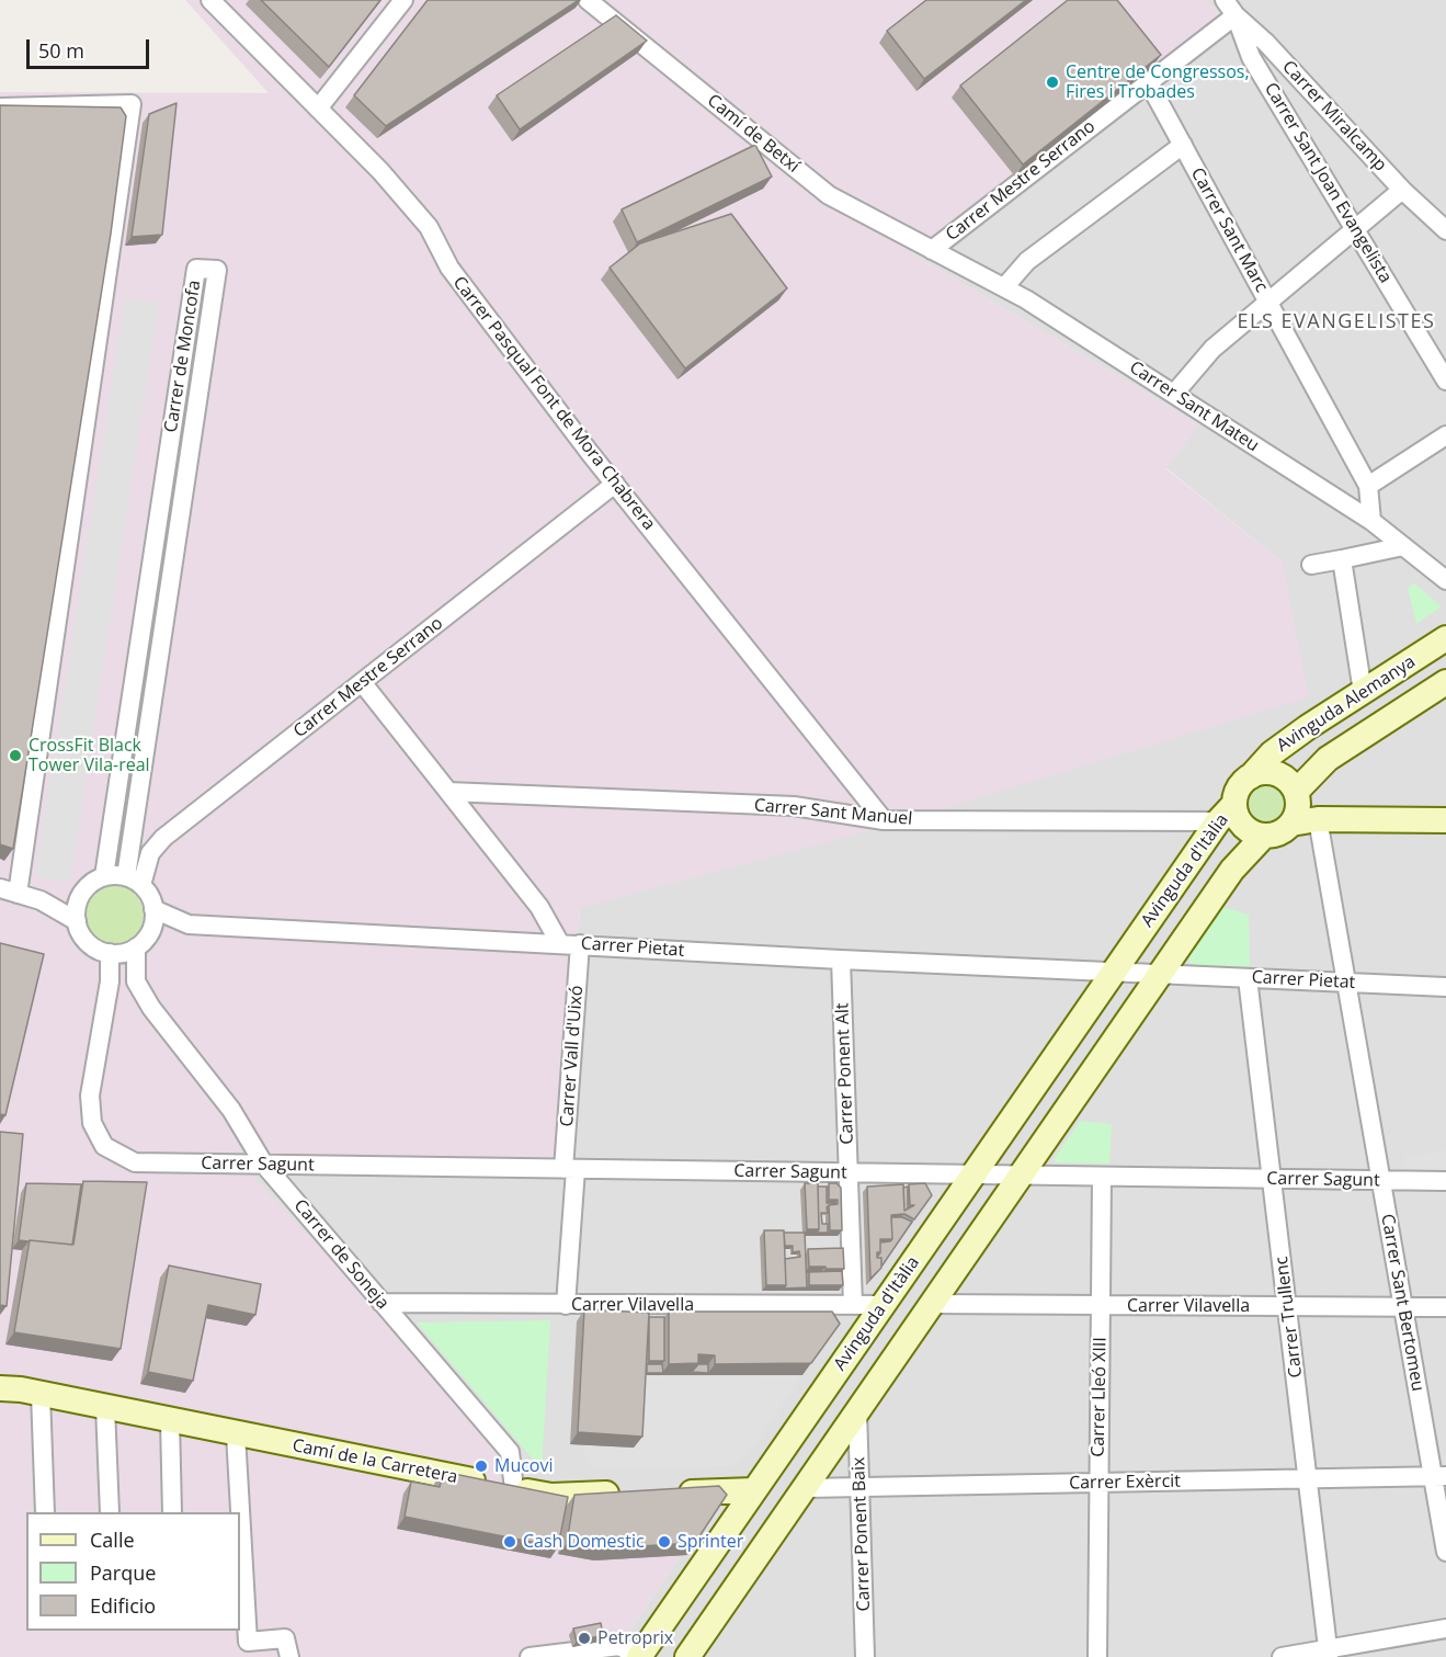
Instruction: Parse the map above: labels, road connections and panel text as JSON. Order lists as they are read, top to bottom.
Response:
{
  "streets": {
    "main road": ["Avinguda Alemanya", "Avinguda d'Itàlia", "Camí de la Carretera"],
    "street": [
      "Carrer Miralcamp",
      "Camí de Betxí",
      "Carrer Mestre Serrano",
      "Carrer Sant Joan Evangelista",
      "Carrer Sant Marc",
      "Carrer de Moncofa",
      "Carrer Pasqual Font de Mora Chabrera",
      "Carrer Sant Mateu",
      "Carrer Sant Manuel",
      "Carrer Pietat",
      "Carrer Vall d'Uixó",
      "Carrer Ponent Alt",
      "Carrer Sagunt",
      "Carrer de Soneja",
      "Carrer Sant Bertomeu",
      "Carrer Vilavella",
      "Carrer Trullenc",
      "Carrer Lleó XIII",
      "Carrer Exèrcit",
      "Carrer Ponent Baix"
    ]
  },
  "crossings": [
    ["Carrer Miralcamp", "Carrer Mestre Serrano"],
    ["Carrer Miralcamp", "Carrer Sant Joan Evangelista"],
    ["Camí de Betxí", "Carrer Mestre Serrano"],
    ["Camí de Betxí", "Carrer Sant Mateu"],
    ["Carrer Mestre Serrano", "Carrer Sant Joan Evangelista"],
    ["Carrer Mestre Serrano", "Carrer Sant Marc"],
    ["Carrer Mestre Serrano", "Carrer de Moncofa"],
    ["Carrer Mestre Serrano", "Carrer Pasqual Font de Mora Chabrera"],
    ["Carrer Mestre Serrano", "Carrer Sant Mateu"],
    ["Carrer Mestre Serrano", "Carrer Pietat"],
    ["Carrer Mestre Serrano", "Carrer Sagunt"],
    ["Carrer Mestre Serrano", "Carrer de Soneja"],
    ["Carrer Sant Marc", "Carrer Sant Mateu"],
    ["Carrer de Moncofa", "Carrer Pietat"],
    ["Carrer de Moncofa", "Carrer Sagunt"],
    ["Carrer de Moncofa", "Carrer de Soneja"],
    ["Carrer Pasqual Font de Mora Chabrera", "Carrer Sant Manuel"],
    ["Avinguda Alemanya", "Carrer Sant Manuel"],
    ["Avinguda Alemanya", "Avinguda d'Itàlia"],
    ["Carrer Sant Manuel", "Avinguda d'Itàlia"],
    ["Avinguda d'Itàlia", "Carrer Pietat"],
    ["Avinguda d'Itàlia", "Carrer Sagunt"],
    ["Avinguda d'Itàlia", "Carrer Vilavella"],
    ["Carrer Pietat", "Carrer Vall d'Uixó"],
    ["Carrer Pietat", "Carrer Ponent Alt"],
    ["Carrer Pietat", "Carrer Sagunt"],
    ["Carrer Pietat", "Carrer de Soneja"],
    ["Carrer Pietat", "Carrer Sant Bertomeu"],
    ["Carrer Pietat", "Carrer Trullenc"],
    ["Carrer Vall d'Uixó", "Carrer Sagunt"],
    ["Carrer Vall d'Uixó", "Carrer Vilavella"],
    ["Carrer Ponent Alt", "Carrer Sagunt"],
    ["Carrer Ponent Alt", "Carrer Vilavella"],
    ["Carrer Sagunt", "Carrer de Soneja"],
    ["Carrer Sagunt", "Carrer Sant Bertomeu"],
    ["Carrer Sagunt", "Carrer Trullenc"],
    ["Carrer Sagunt", "Carrer Lleó XIII"],
    ["Carrer de Soneja", "Carrer Vilavella"],
    ["Carrer de Soneja", "Camí de la Carretera"],
    ["Carrer Sant Bertomeu", "Carrer Vilavella"],
    ["Carrer Sant Bertomeu", "Carrer Exèrcit"],
    ["Carrer Vilavella", "Carrer Trullenc"],
    ["Carrer Vilavella", "Carrer Lleó XIII"],
    ["Carrer Trullenc", "Carrer Exèrcit"],
    ["Carrer Lleó XIII", "Carrer Exèrcit"],
    ["Carrer Exèrcit", "Carrer Ponent Baix"]
  ],
  "districts": ["ELS EVANGELISTES"],
  "places": [
    "Centre de Congressos, Fires i Trobades",
    "CrossFit Black Tower Vila-real",
    "Mucovi",
    "Cash Domestic",
    "Sprinter",
    "Petroprix"
  ],
  "legend": ["Calle", "Parque", "Edificio"],
  "scale_bar": "50 m"
}
